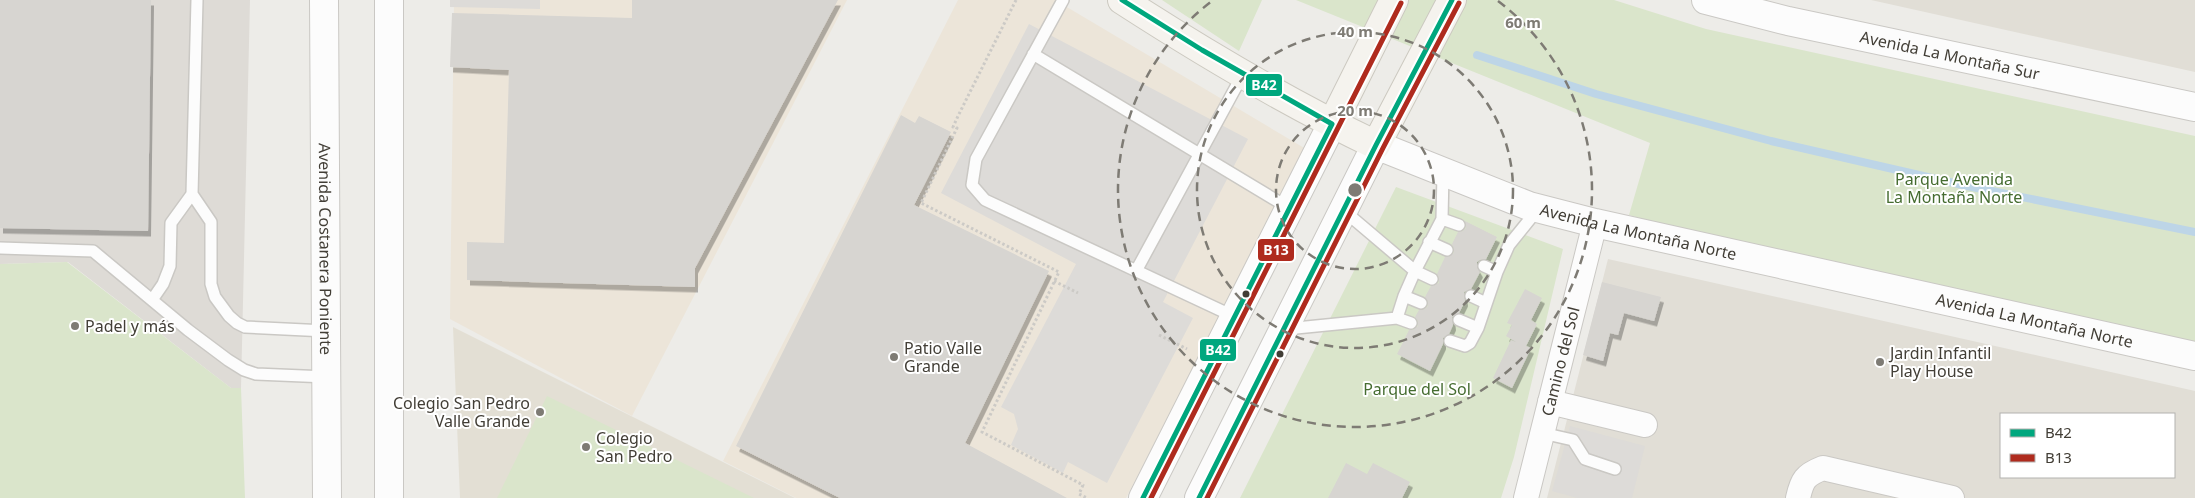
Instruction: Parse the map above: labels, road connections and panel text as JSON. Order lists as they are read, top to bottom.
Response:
{
  "streets": {
    "main road": ["Avenida La Montaña Norte"],
    "street": ["Avenida La Montaña Sur", "Avenida Costanera Poniente", "Camino del Sol"]
  },
  "crossings": [
    ["Avenida La Montaña Norte", "Camino del Sol"]
  ],
  "parks": ["Parque Avenida La Montaña Norte", "Parque del Sol"],
  "places": [
    "Padel y más",
    "Patio Valle Grande",
    "Jardin Infantil Play House",
    "Colegio San Pedro Valle Grande",
    "Colegio San Pedro"
  ],
  "lines": ["transit line B42", "transit line B13"],
  "legend": ["B42", "B13"],
  "rings": ["60 m", "40 m", "20 m"]
}
